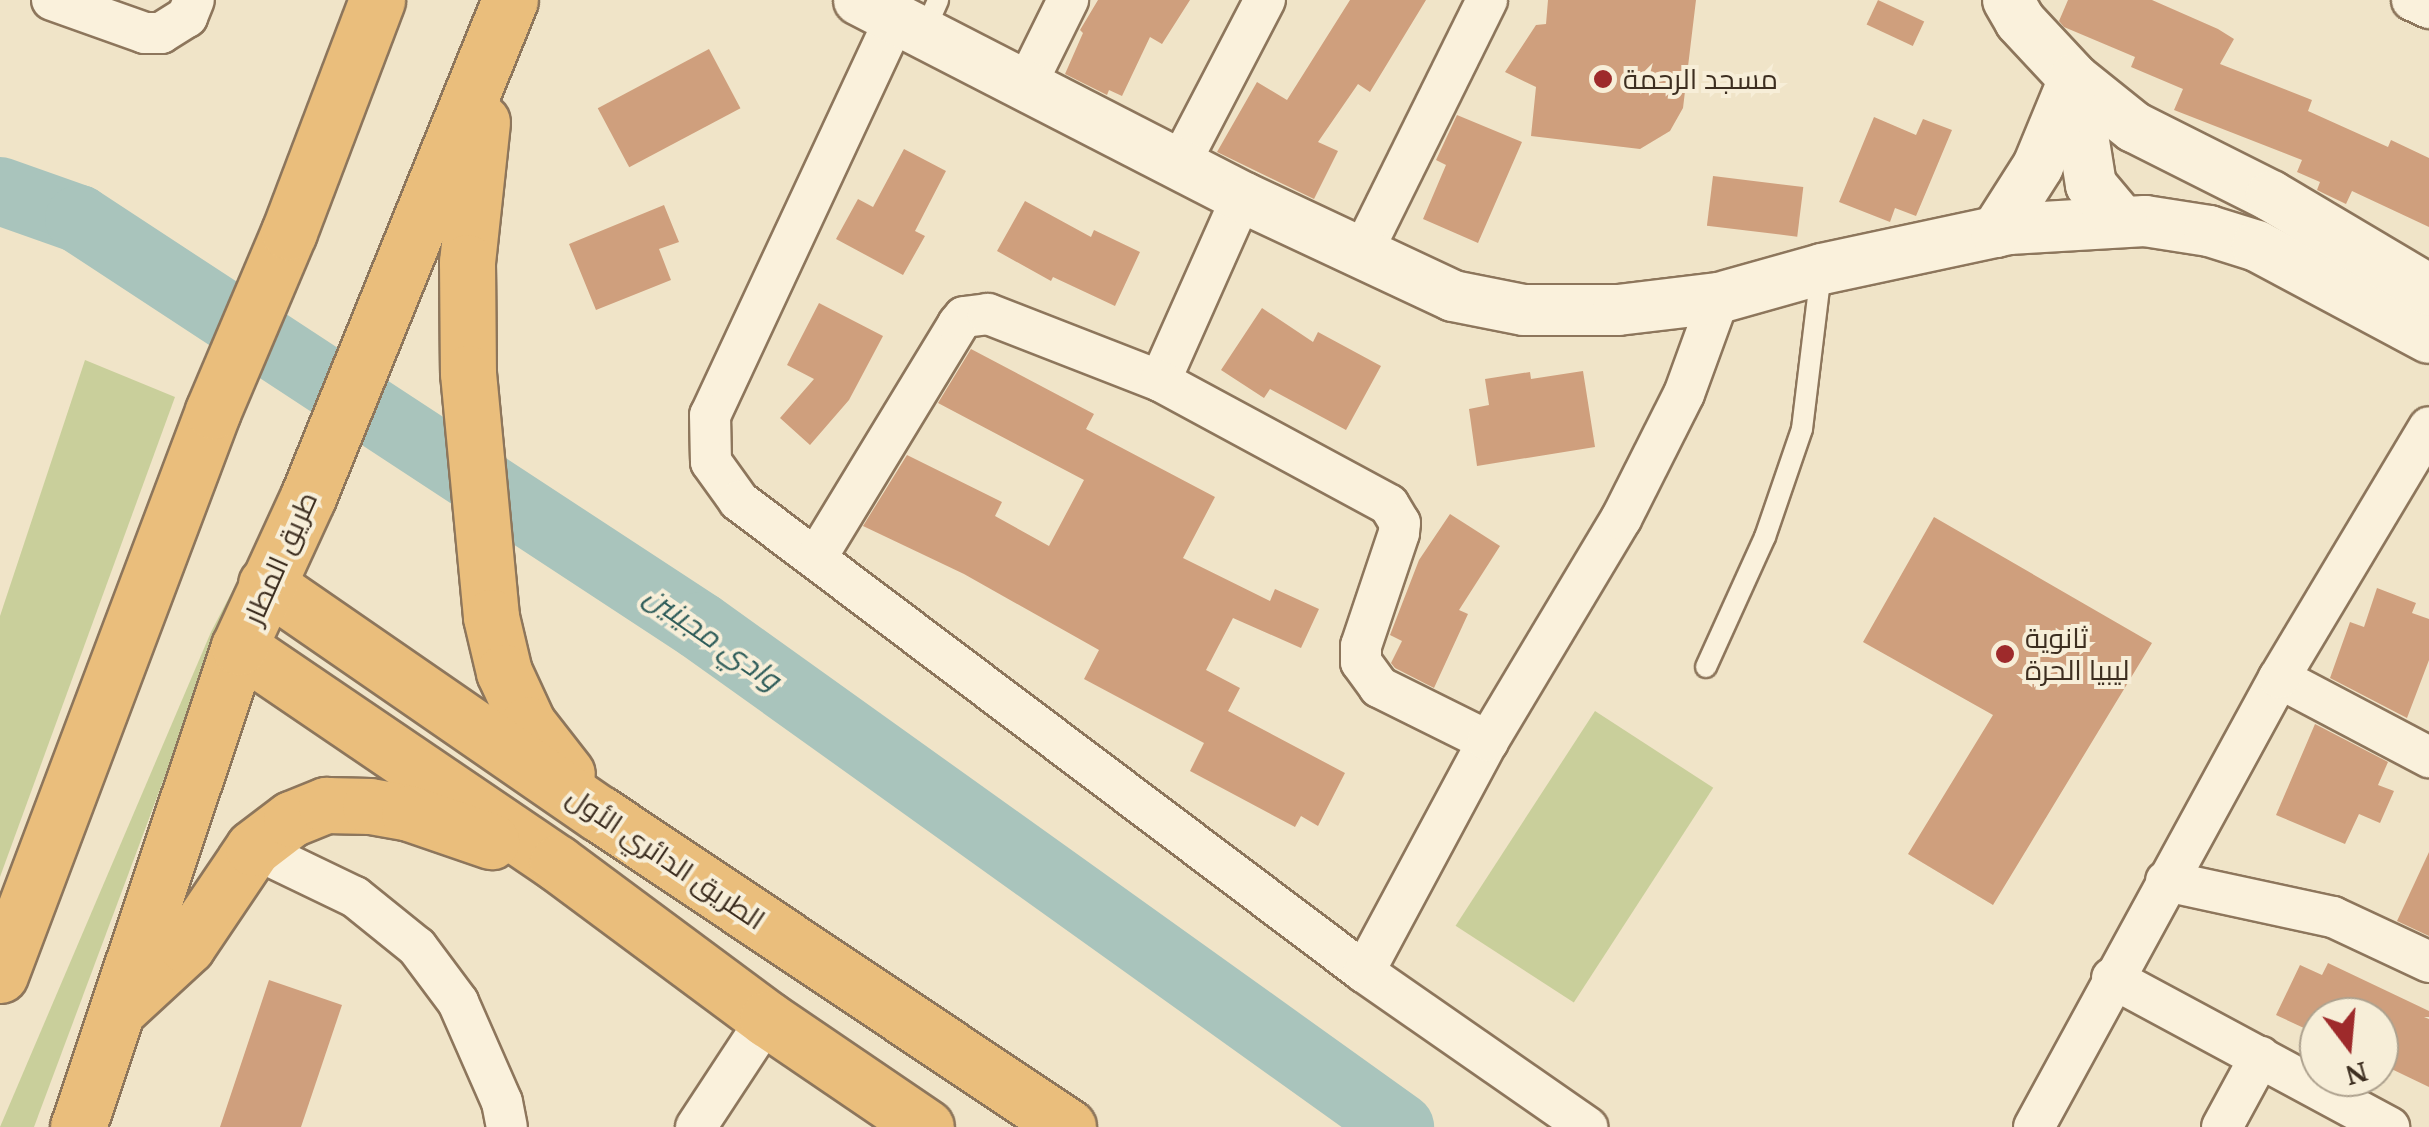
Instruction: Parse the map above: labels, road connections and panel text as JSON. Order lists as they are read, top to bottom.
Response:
{
  "streets": {
    "highway": ["طريق المطار", "الطريق الدائري الأول"]
  },
  "crossings": [
    ["طريق المطار", "الطريق الدائري الأول"]
  ],
  "water": ["وادي مجينين"],
  "places": ["مسجد الرحمة", "ثانوية ليبيا الحرة"],
  "north": "bottom"
}
